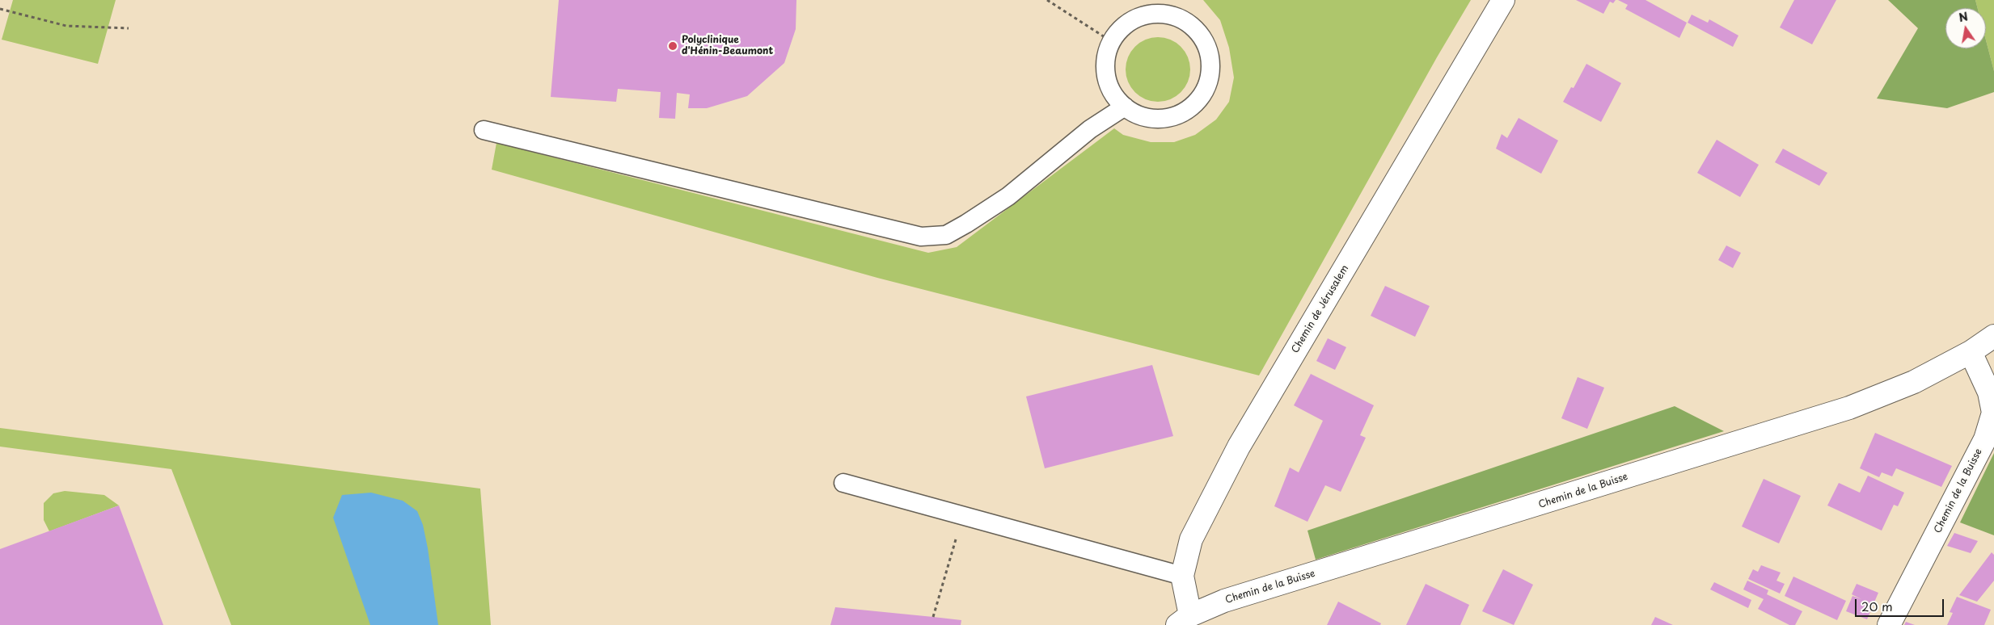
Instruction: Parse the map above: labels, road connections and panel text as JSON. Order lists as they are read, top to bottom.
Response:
{
  "streets": {
    "street": ["Chemin de Jérusalem", "Chemin de la Buisse"]
  },
  "crossings": [
    ["Chemin de Jérusalem", "Chemin de la Buisse"]
  ],
  "places": ["Polyclinique d'Hénin-Beaumont"],
  "scale_bar": "20 m",
  "north": "top"
}
